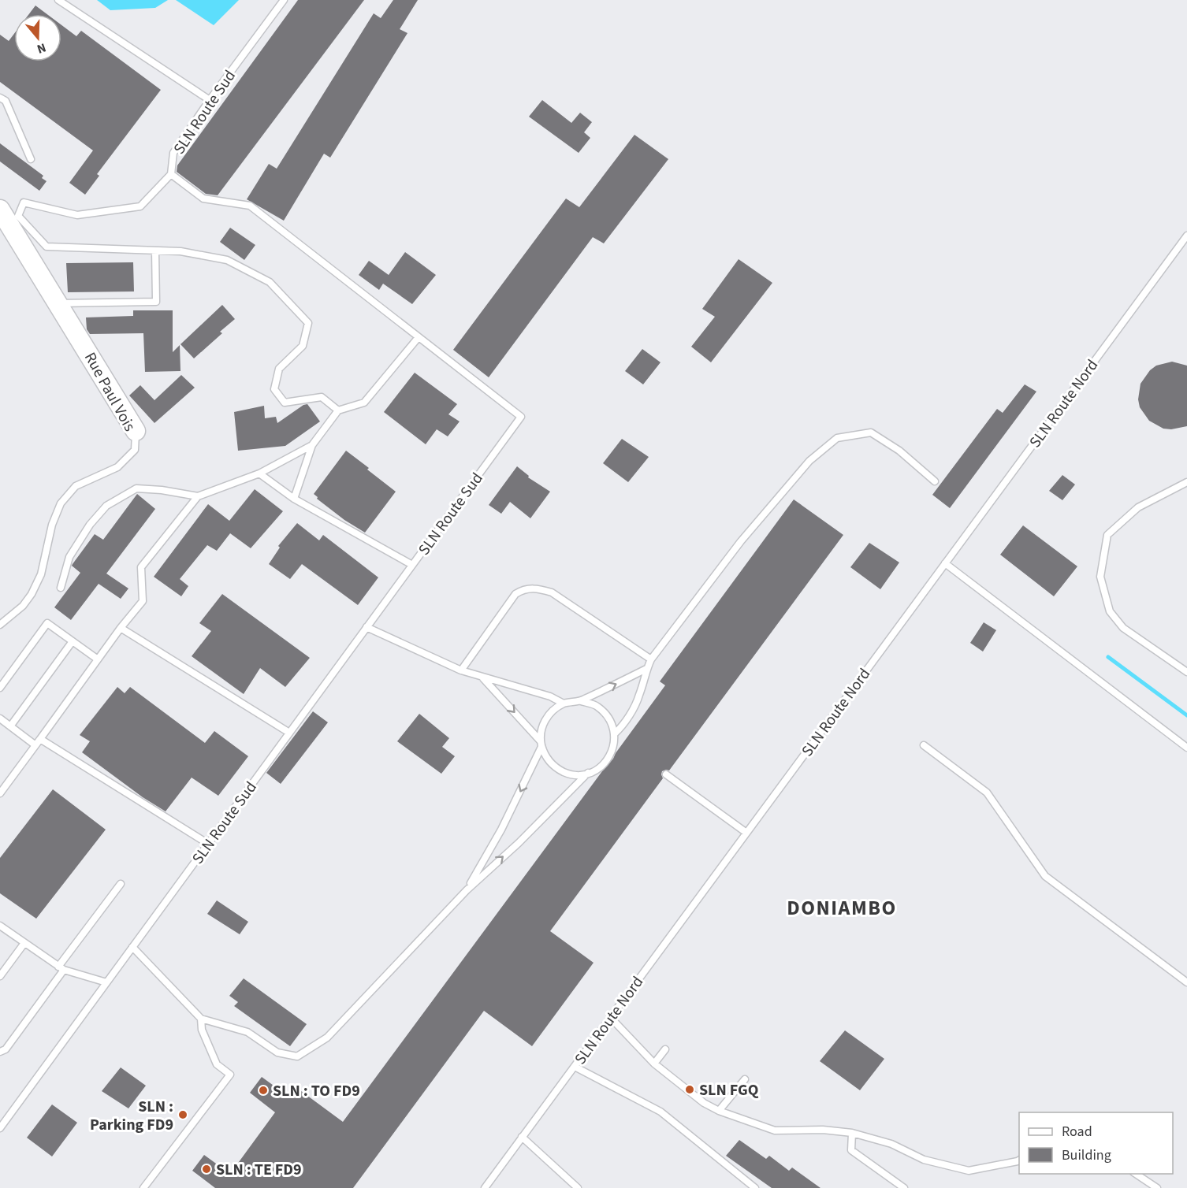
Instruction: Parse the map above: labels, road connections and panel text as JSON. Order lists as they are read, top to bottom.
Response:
{
  "streets": {
    "street": ["Rue Paul Vois"],
    "lane": ["SLN Route Sud", "SLN Route Nord"]
  },
  "districts": ["DONIAMBO"],
  "places": [
    "SLN FGQ",
    "SLN : TO FD9",
    "SLN : Parking FD9",
    "SLN : TE FD9"
  ],
  "legend": ["Road", "Building"],
  "north": "bottom"
}
